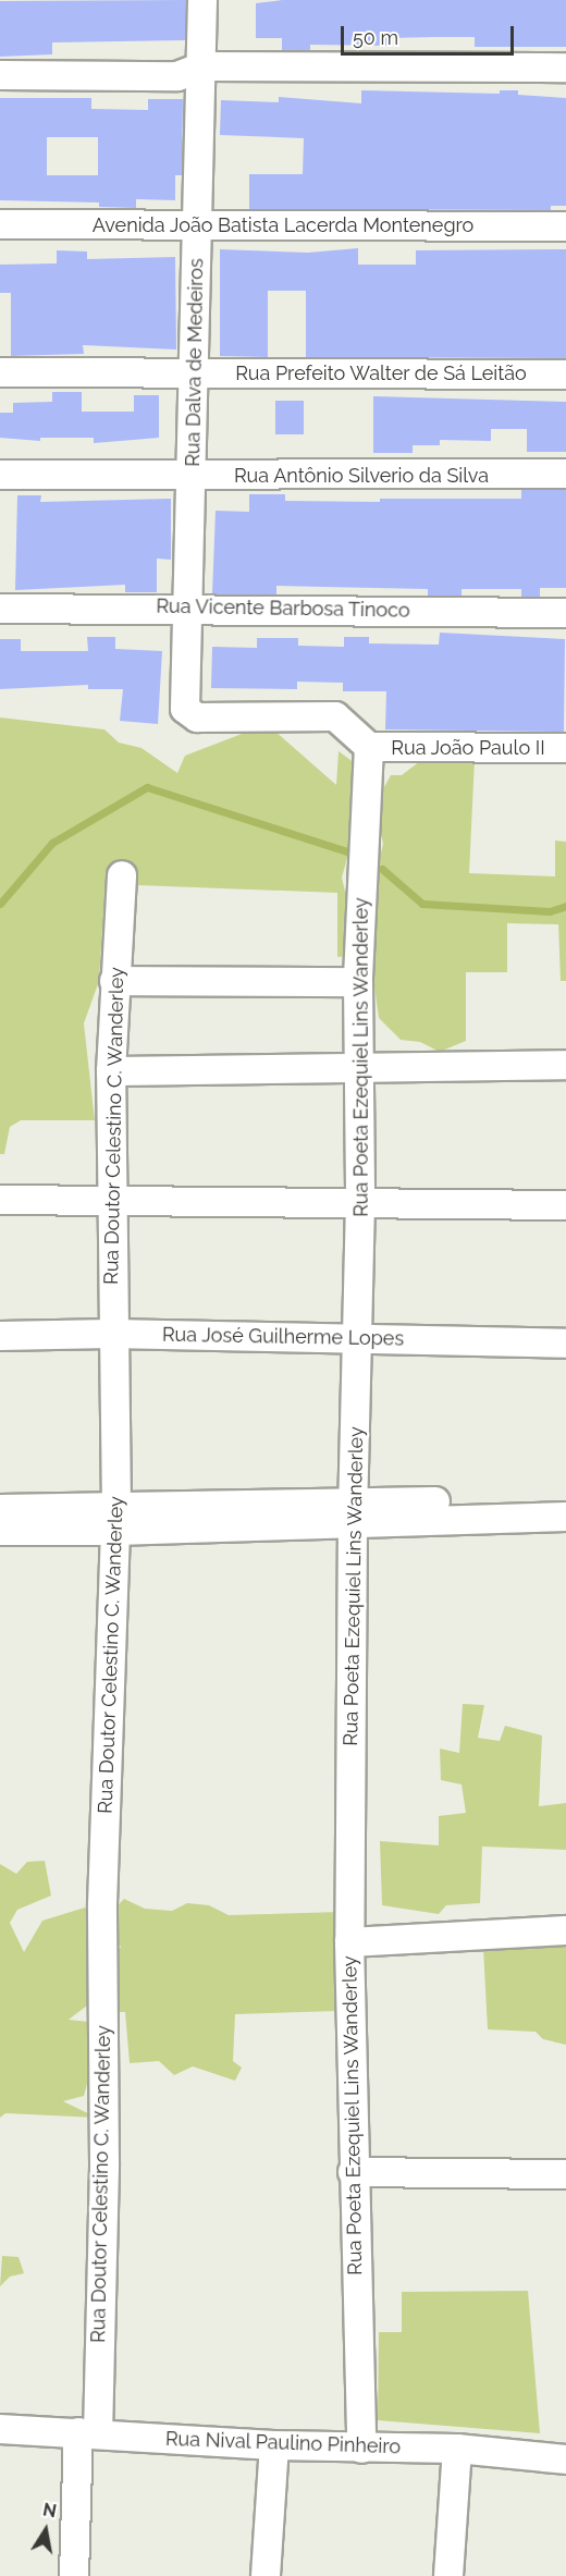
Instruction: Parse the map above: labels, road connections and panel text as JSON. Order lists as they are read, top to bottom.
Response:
{
  "streets": {
    "street": [
      "Avenida João Batista Lacerda Montenegro",
      "Rua Dalva de Medeiros",
      "Rua Prefeito Walter de Sá Leitão",
      "Rua Antônio Silverio da Silva",
      "Rua Vicente Barbosa Tinoco",
      "Rua João Paulo II",
      "Rua Poeta Ezequiel Lins Wanderley",
      "Rua Doutor Celestino C. Wanderley",
      "Rua José Guilherme Lopes",
      "Rua Nival Paulino Pinheiro"
    ]
  },
  "crossings": [
    ["Avenida João Batista Lacerda Montenegro", "Rua Dalva de Medeiros"],
    ["Rua Dalva de Medeiros", "Rua Prefeito Walter de Sá Leitão"],
    ["Rua Dalva de Medeiros", "Rua Antônio Silverio da Silva"],
    ["Rua Dalva de Medeiros", "Rua Vicente Barbosa Tinoco"],
    ["Rua Dalva de Medeiros", "Rua João Paulo II"],
    ["Rua Dalva de Medeiros", "Rua Poeta Ezequiel Lins Wanderley"],
    ["Rua João Paulo II", "Rua Poeta Ezequiel Lins Wanderley"],
    ["Rua Poeta Ezequiel Lins Wanderley", "Rua José Guilherme Lopes"],
    ["Rua Poeta Ezequiel Lins Wanderley", "Rua Nival Paulino Pinheiro"],
    ["Rua Doutor Celestino C. Wanderley", "Rua José Guilherme Lopes"],
    ["Rua Doutor Celestino C. Wanderley", "Rua Nival Paulino Pinheiro"]
  ],
  "scale_bar": "50 m",
  "north": "top"
}
